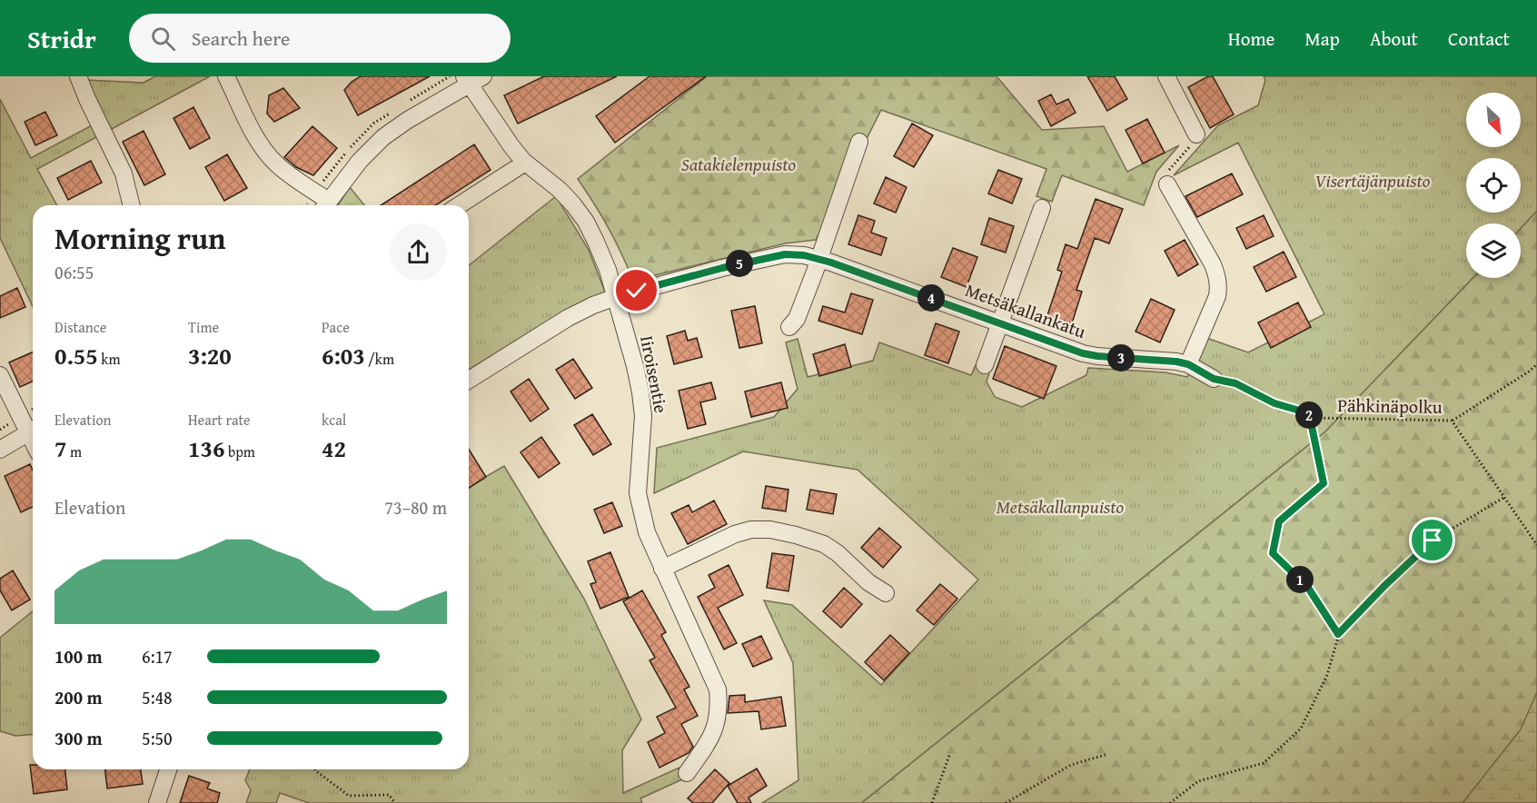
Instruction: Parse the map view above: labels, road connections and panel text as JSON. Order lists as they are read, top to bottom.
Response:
{
  "streets": {
    "street": ["Metsäkallankatu", "Iiroisentie"],
    "path": ["Pähkinäpolku"]
  },
  "crossings": [
    ["Metsäkallankatu", "Iiroisentie"],
    ["Metsäkallankatu", "Pähkinäpolku"]
  ],
  "parks": ["Satakielenpuisto", "Visertäjänpuisto", "Metsäkallanpuisto"],
  "north": "bottom right",
  "page": {
    "header": "Stridr",
    "search": "Search here",
    "nav": [
      "Home",
      "Map",
      "About",
      "Contact"
    ],
    "heading": ["Morning run", "06:55"],
    "pins": [
      "5",
      "4",
      "3",
      "2",
      "1"
    ],
    "stats": [
      ["Distance", "0.55 km"],
      ["Time", "3:20"],
      ["Pace", "6:03 /km"],
      ["Elevation", "7 m"],
      ["Heart rate", "136 bpm"],
      ["kcal", "42"]
    ],
    "chart": ["Elevation", "73–80 m"],
    "list": [
      {
        "name": "100 m",
        "note": "6:17"
      },
      {
        "name": "200 m",
        "note": "5:48"
      },
      {
        "name": "300 m",
        "note": "5:50"
      }
    ]
  }
}
